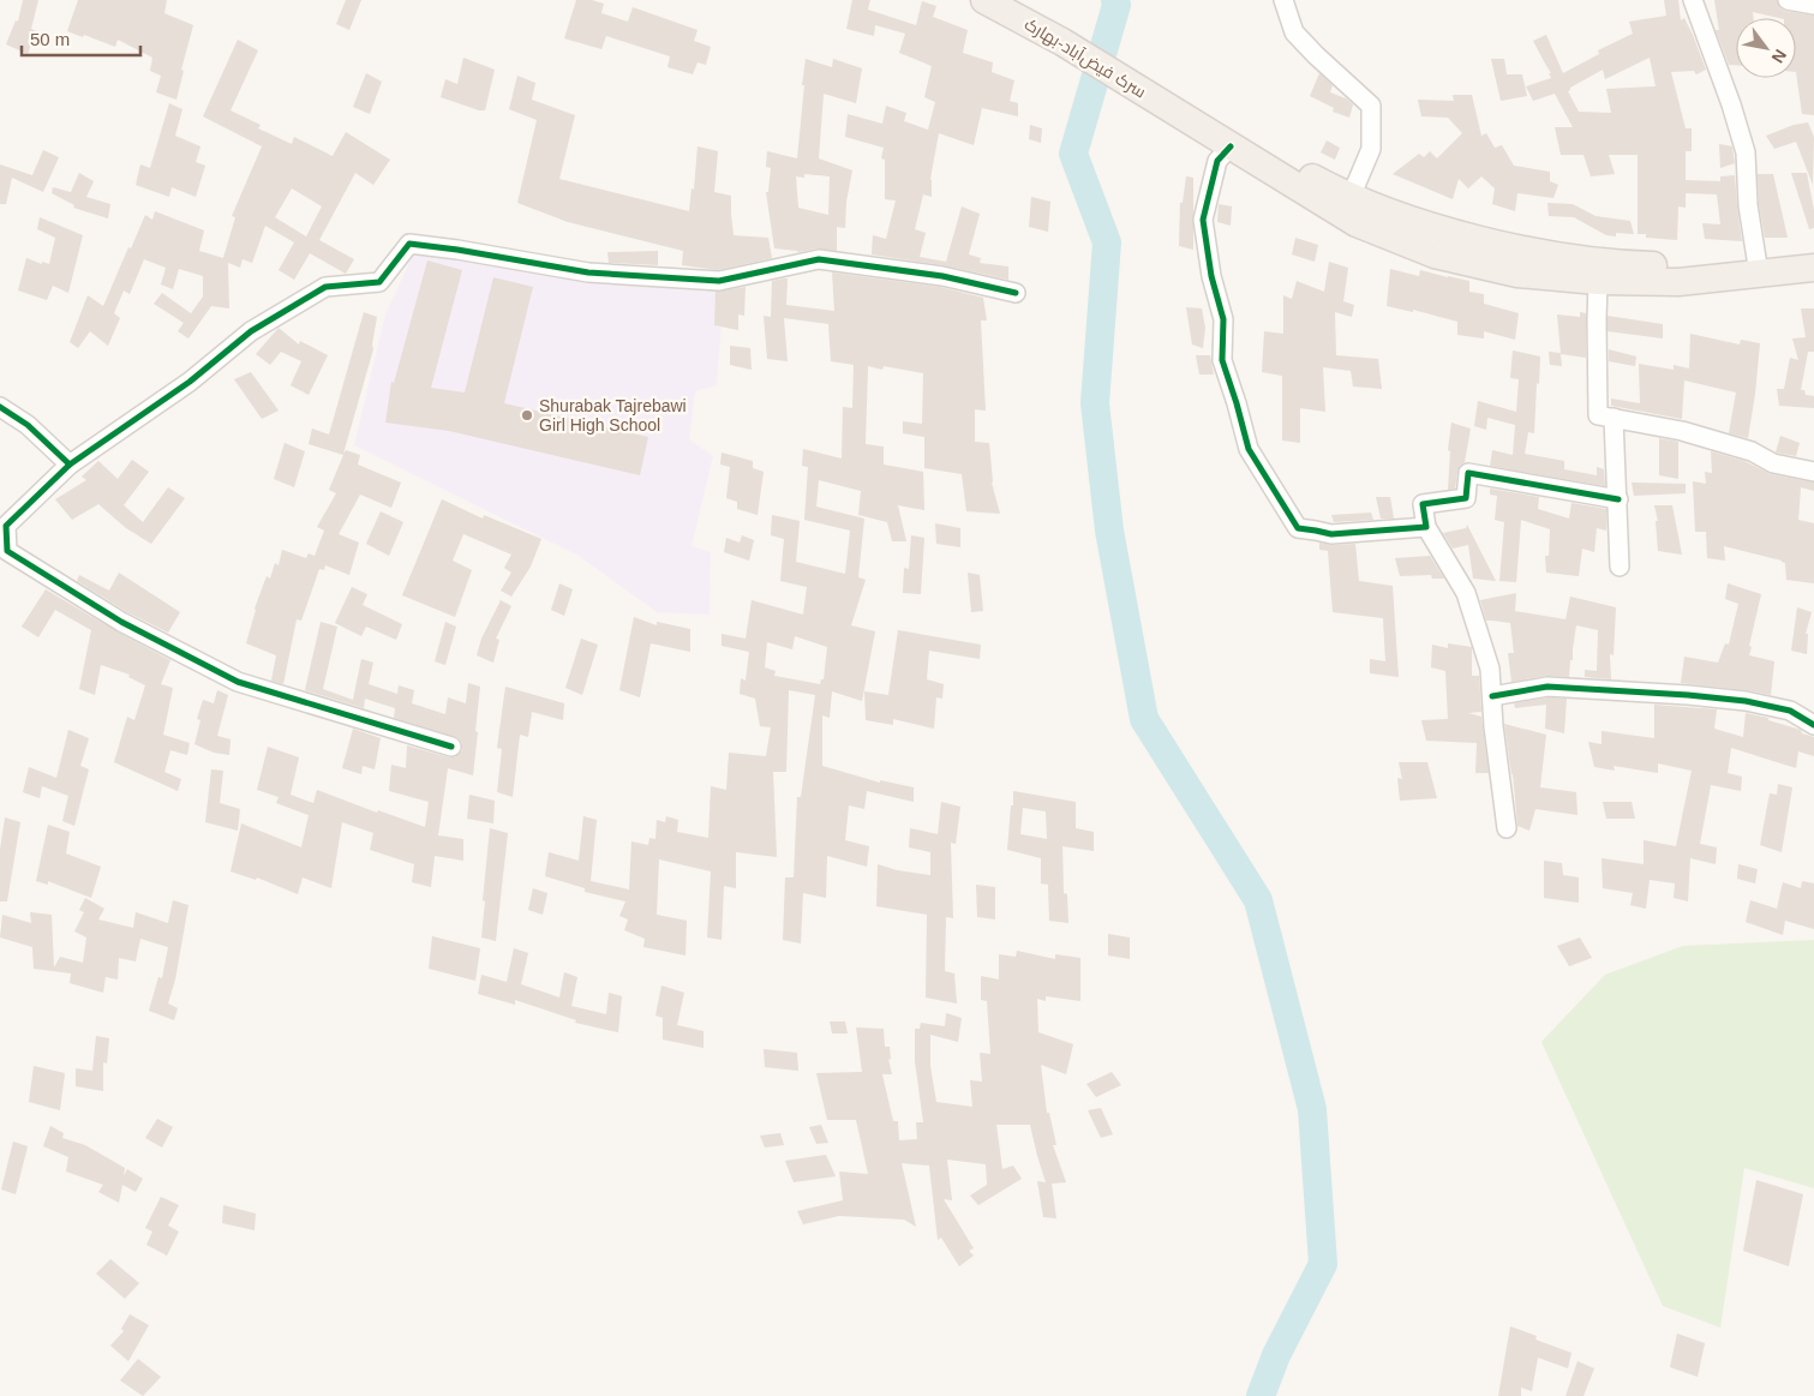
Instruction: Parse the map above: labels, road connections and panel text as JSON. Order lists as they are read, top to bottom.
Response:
{
  "streets": {
    "main road": ["سرک فیض‌آباد-بهارک"]
  },
  "places": ["Shurabak Tajrebawi Girl High School"],
  "scale_bar": "50 m",
  "north": "bottom right"
}
